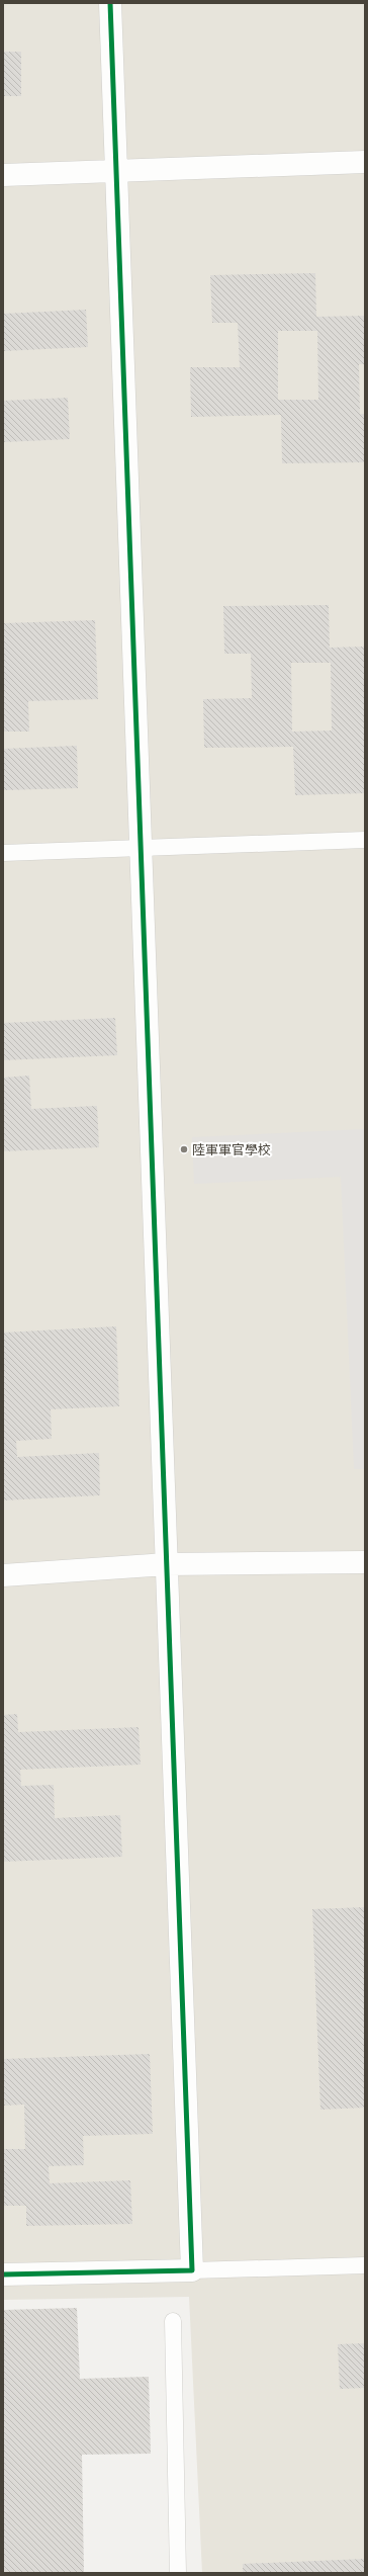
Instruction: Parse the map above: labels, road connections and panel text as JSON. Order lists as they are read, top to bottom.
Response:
{
  "places": ["陸軍軍官學校"]
}
